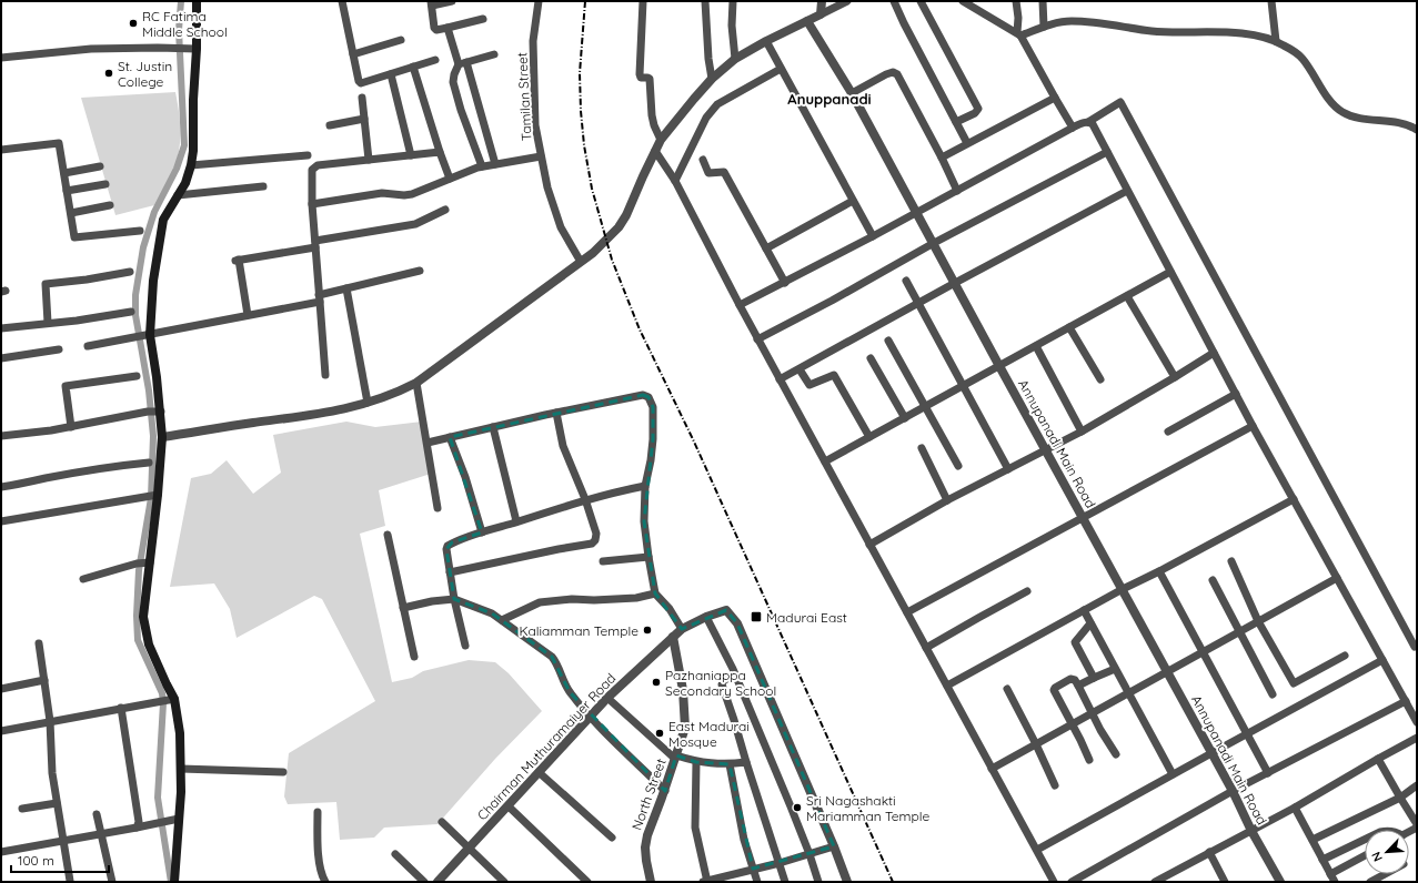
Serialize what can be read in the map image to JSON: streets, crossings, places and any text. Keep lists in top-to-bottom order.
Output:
{
  "streets": {
    "street": [
      "Tamilan Street",
      "Annupanadi Main Road",
      "Chairman Muthuramaiyer Road",
      "North Street"
    ]
  },
  "crossings": [
    ["Chairman Muthuramaiyer Road", "North Street"]
  ],
  "districts": ["Anuppanadi"],
  "places": {
    "other": [
      "RC Fatima Middle School",
      "St. Justin College",
      "Kaliamman Temple",
      "Pazhaniappa Secondary School",
      "East Madurai Mosque",
      "Sri Nagashakti Mariamman Temple"
    ],
    "transit": ["Madurai East"]
  },
  "scale_bar": "100 m",
  "north": "bottom left"
}
